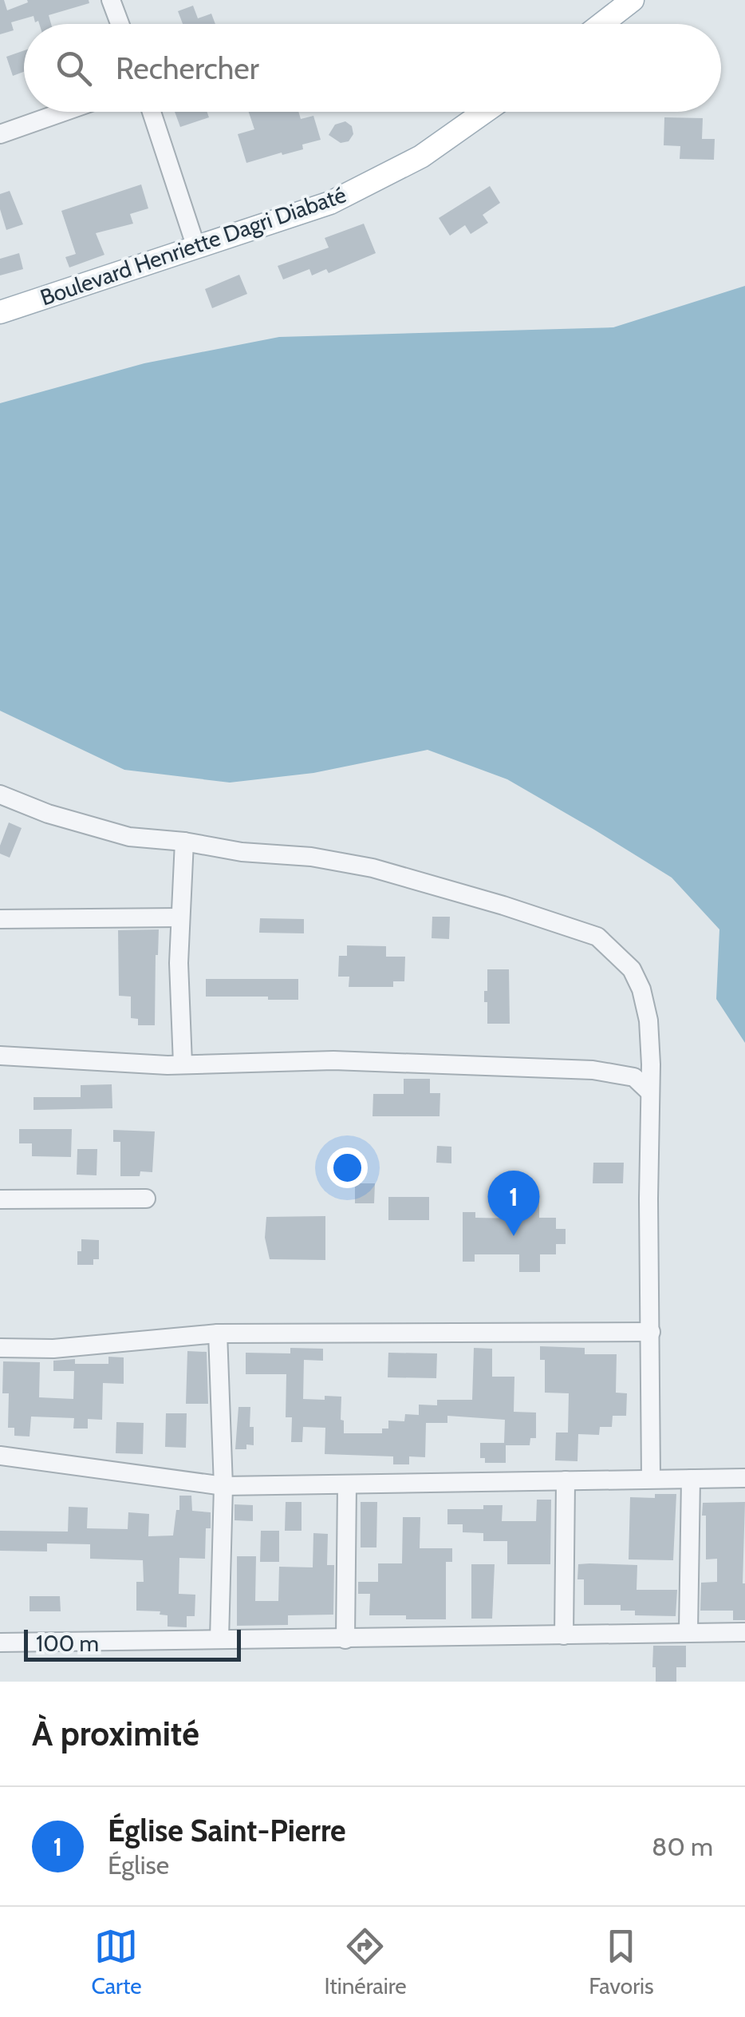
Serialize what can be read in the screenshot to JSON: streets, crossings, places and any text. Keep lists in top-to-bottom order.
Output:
{
  "streets": {
    "main road": ["Boulevard Henriette Dagri Diabaté"]
  },
  "scale_bar": "100 m",
  "page": {
    "search": "Rechercher",
    "pins": "1",
    "scale": "100 m",
    "heading": "À proximité",
    "list": [
      {
        "mark": "1",
        "name": "Église Saint-Pierre",
        "note": "Église",
        "value": "80 m"
      }
    ],
    "nav": ["Carte", "Itinéraire", "Favoris"]
  }
}
